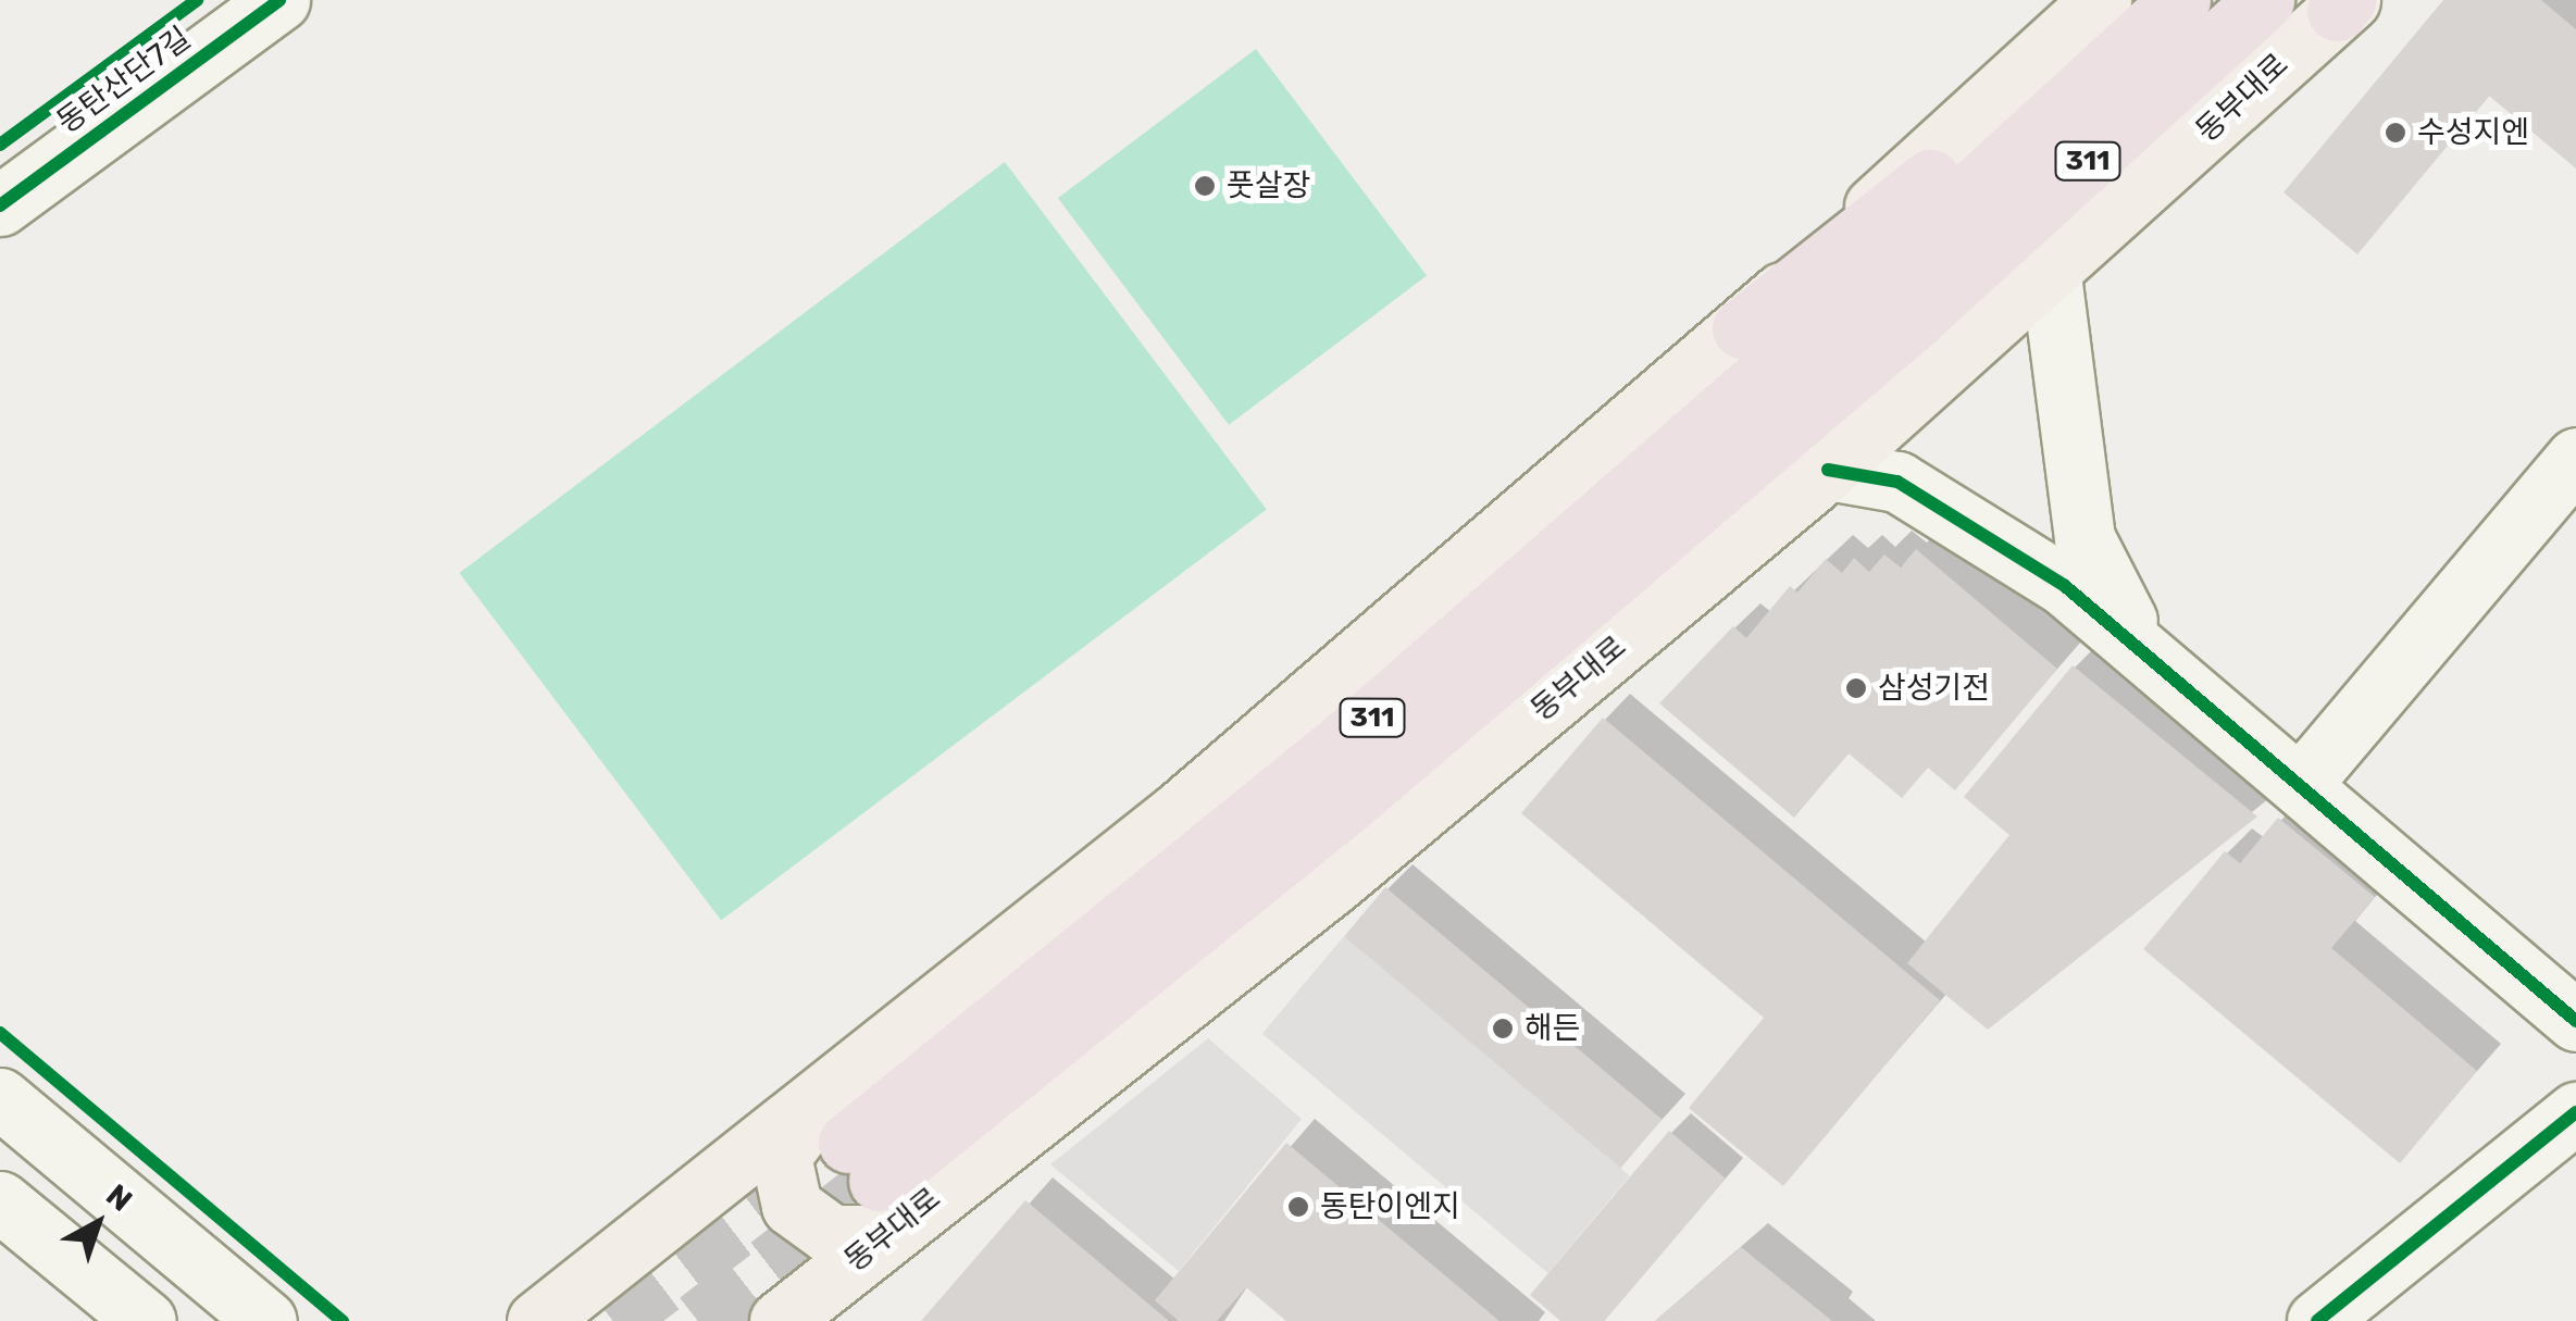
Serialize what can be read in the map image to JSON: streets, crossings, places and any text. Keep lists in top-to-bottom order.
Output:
{
  "streets": {
    "highway": ["동부대로", "311"],
    "street": ["동탄산단7길"]
  },
  "places": [
    "수성지엔",
    "풋살장",
    "삼성기전",
    "해든",
    "동탄이엔지"
  ],
  "north": "top right"
}
